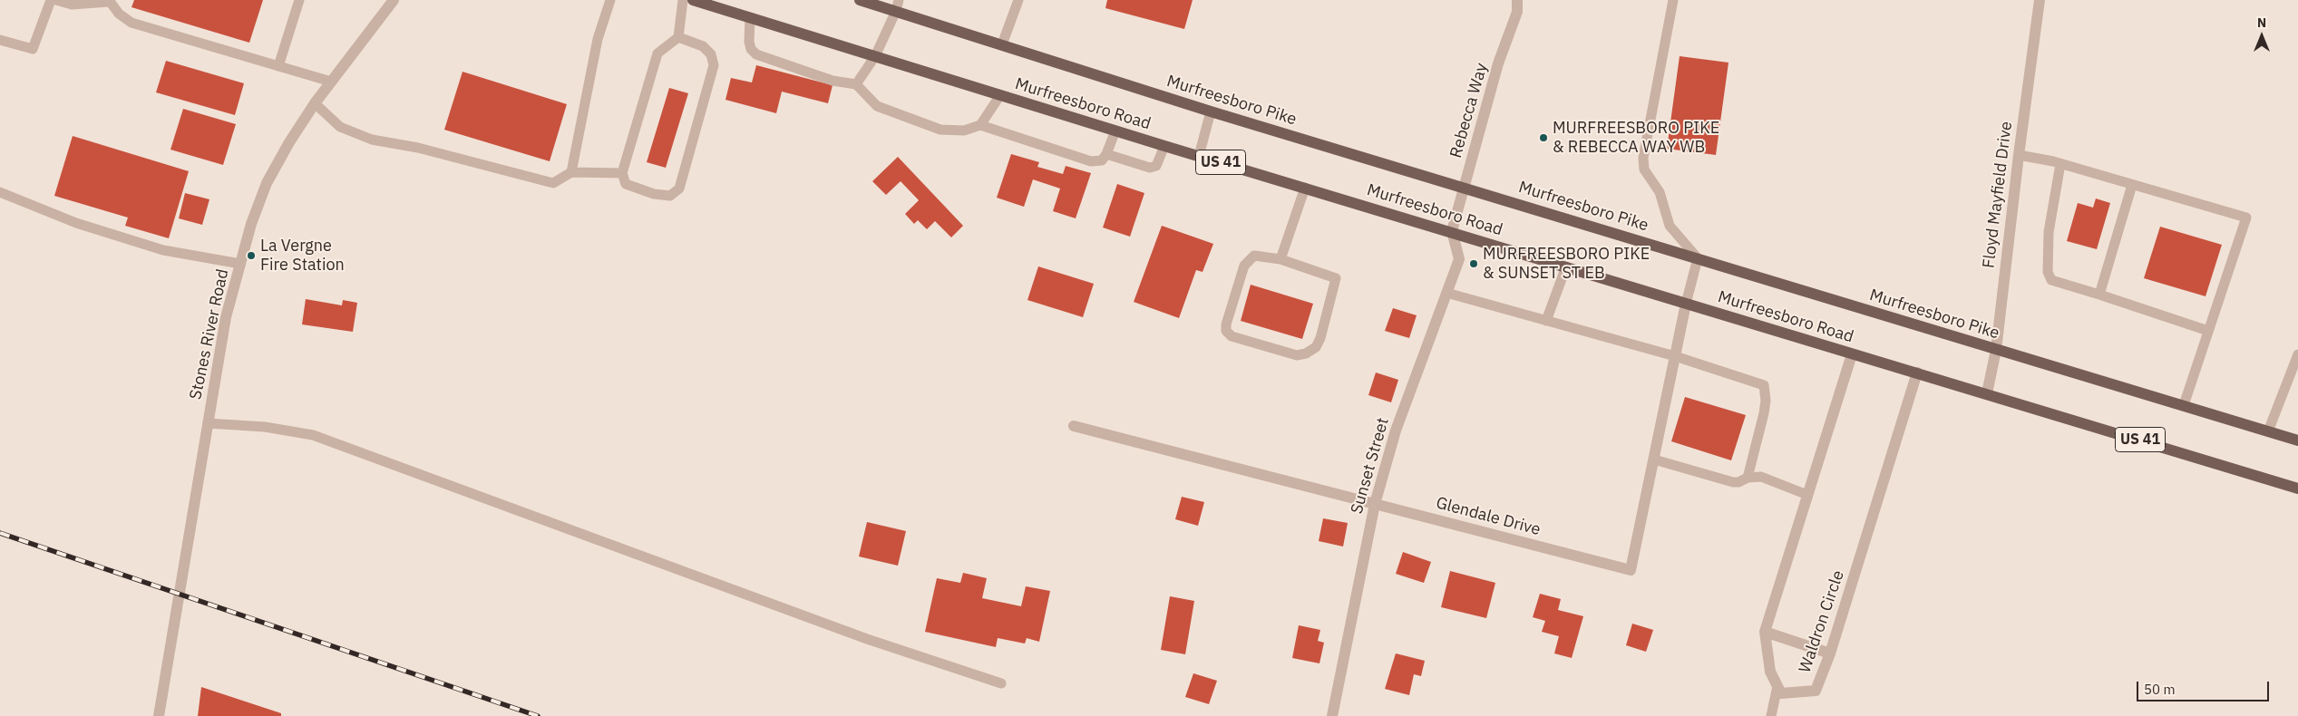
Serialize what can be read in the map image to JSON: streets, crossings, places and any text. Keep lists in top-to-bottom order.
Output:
{
  "streets": {
    "main road": ["Murfreesboro Pike", "Murfreesboro Road", "US 41"],
    "street": [
      "Rebecca Way",
      "Floyd Mayfield Drive",
      "Stones River Road",
      "Sunset Street",
      "Glendale Drive",
      "Waldron Circle"
    ]
  },
  "crossings": [
    ["Murfreesboro Pike", "Rebecca Way"],
    ["Murfreesboro Pike", "Floyd Mayfield Drive"],
    ["Murfreesboro Road", "Rebecca Way"],
    ["Murfreesboro Road", "Floyd Mayfield Drive"],
    ["Murfreesboro Road", "Sunset Street"],
    ["Murfreesboro Road", "Glendale Drive"],
    ["Murfreesboro Road", "Waldron Circle"],
    ["Rebecca Way", "Sunset Street"],
    ["Sunset Street", "Glendale Drive"]
  ],
  "places": ["MURFREESBORO PIKE & REBECCA WAY WB", "La Vergne Fire Station", "MURFREESBORO PIKE & SUNSET ST EB"],
  "scale_bar": "50 m",
  "north": "top"
}
